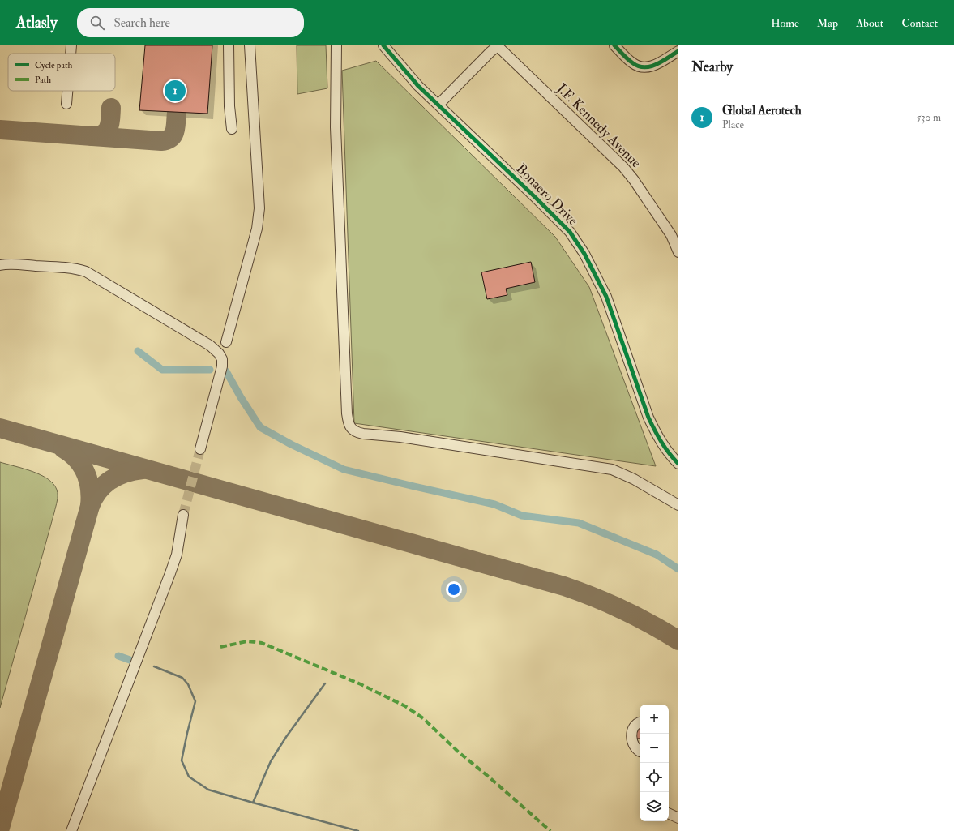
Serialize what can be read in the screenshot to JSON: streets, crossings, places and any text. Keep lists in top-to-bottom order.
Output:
{
  "streets": {
    "street": ["J.F. Kennedy Avenue", "Bonaero Drive"]
  },
  "legend": ["Cycle path", "Path"],
  "page": {
    "header": "Atlasly",
    "search": "Search here",
    "nav": [
      "Home",
      "Map",
      "About",
      "Contact"
    ],
    "heading": "Nearby",
    "pins": "1",
    "list": [
      {
        "mark": "1",
        "name": "Global Aerotech",
        "note": "Place",
        "value": "530 m"
      }
    ],
    "map_buttons": ["+", "−"]
  }
}
